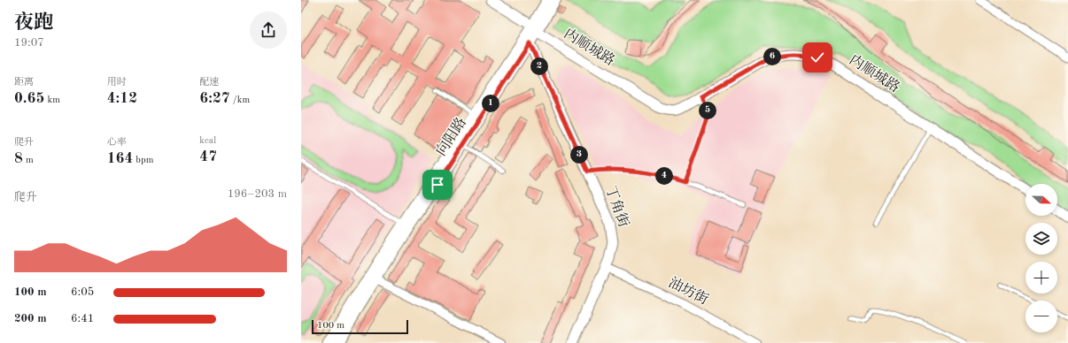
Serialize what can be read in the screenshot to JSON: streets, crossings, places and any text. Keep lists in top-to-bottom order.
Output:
{
  "streets": {
    "street": [
      "内顺城路",
      "向阳路",
      "丁角街",
      "油坊街"
    ]
  },
  "crossings": [
    ["内顺城路", "向阳路"],
    ["向阳路", "丁角街"],
    ["丁角街", "油坊街"]
  ],
  "scale_bar": "100 m",
  "north": "right",
  "page": {
    "heading": ["夜跑", "19:07"],
    "pins": [
      "6",
      "2",
      "1",
      "5",
      "3",
      "4"
    ],
    "stats": [
      ["距离", "0.65 km"],
      ["用时", "4:12"],
      ["配速", "6:27 /km"],
      ["爬升", "8 m"],
      ["心率", "164 bpm"],
      ["kcal", "47"]
    ],
    "chart": ["爬升", "196–203 m"],
    "map_buttons": ["+", "−"],
    "list": [
      {
        "name": "100 m",
        "note": "6:05"
      },
      {
        "name": "200 m",
        "note": "6:41"
      }
    ],
    "scale": "100 m"
  }
}
